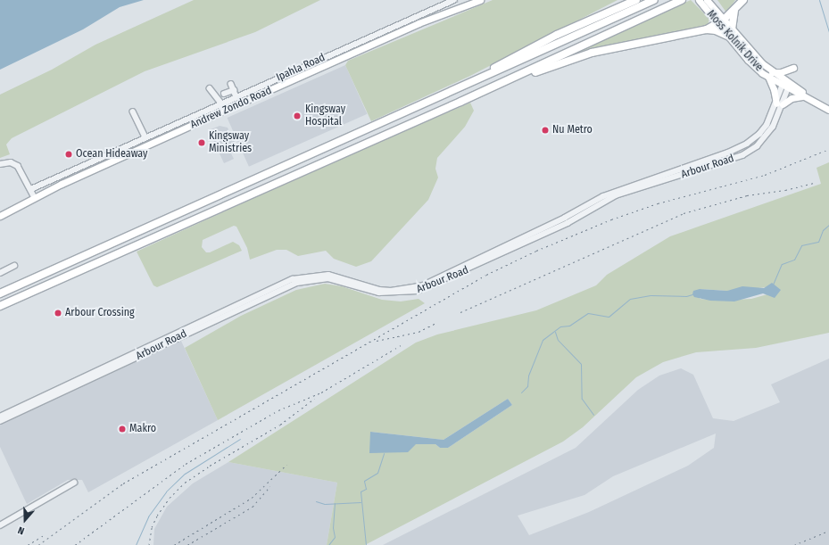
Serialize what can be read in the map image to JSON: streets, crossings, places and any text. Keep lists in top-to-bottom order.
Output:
{
  "streets": {
    "main road": ["Moss Kolnik Drive", "Andrew Zondo Road"],
    "street": ["Ipahla Road", "Arbour Road"]
  },
  "crossings": [
    ["Moss Kolnik Drive", "Arbour Road"]
  ],
  "places": [
    "Kingsway Hospital",
    "Nu Metro",
    "Kingsway Ministries",
    "Ocean Hideaway",
    "Arbour Crossing",
    "Makro"
  ],
  "north": "bottom"
}
